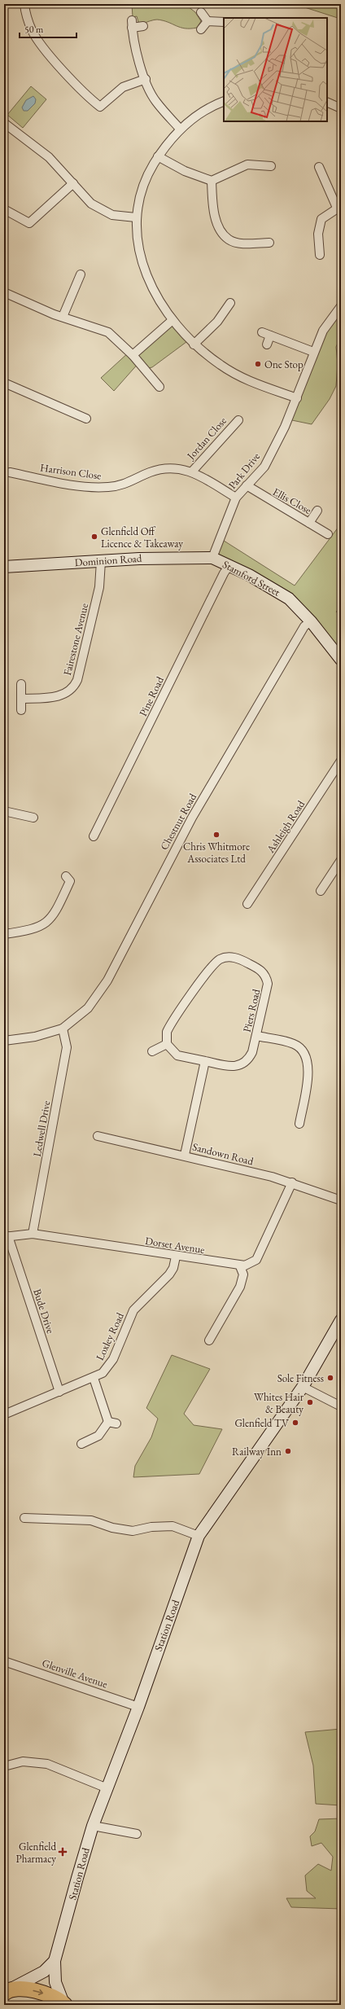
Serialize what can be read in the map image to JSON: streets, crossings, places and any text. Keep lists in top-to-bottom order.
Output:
{
  "streets": {
    "street": [
      "Jordan Close",
      "Park Drive",
      "Harrison Close",
      "Ellis Close",
      "Dominion Road",
      "Stamford Street",
      "Fairestone Avenue",
      "Pine Road",
      "Chestnut Road",
      "Ashleigh Road",
      "Piers Road",
      "Ledwell Drive",
      "Sandown Road",
      "Dorset Avenue",
      "Bude Drive",
      "Loxley Road",
      "Station Road",
      "Glenville Avenue"
    ]
  },
  "crossings": [
    ["Jordan Close", "Harrison Close"],
    ["Park Drive", "Harrison Close"],
    ["Park Drive", "Ellis Close"],
    ["Park Drive", "Dominion Road"],
    ["Park Drive", "Stamford Street"],
    ["Dominion Road", "Stamford Street"],
    ["Dominion Road", "Fairestone Avenue"],
    ["Stamford Street", "Pine Road"],
    ["Stamford Street", "Chestnut Road"],
    ["Chestnut Road", "Ledwell Drive"],
    ["Ledwell Drive", "Dorset Avenue"],
    ["Sandown Road", "Dorset Avenue"],
    ["Dorset Avenue", "Bude Drive"],
    ["Dorset Avenue", "Loxley Road"],
    ["Bude Drive", "Loxley Road"],
    ["Station Road", "Glenville Avenue"]
  ],
  "places": {
    "other": [
      "One Stop",
      "Glenfield Off Licence & Takeaway",
      "Chris Whitmore Associates Ltd",
      "Sole Fitness",
      "Whites Hair & Beauty",
      "Glenfield TV",
      "Railway Inn"
    ],
    "health": ["Glenfield Pharmacy"]
  },
  "scale_bar": "50 m"
}
